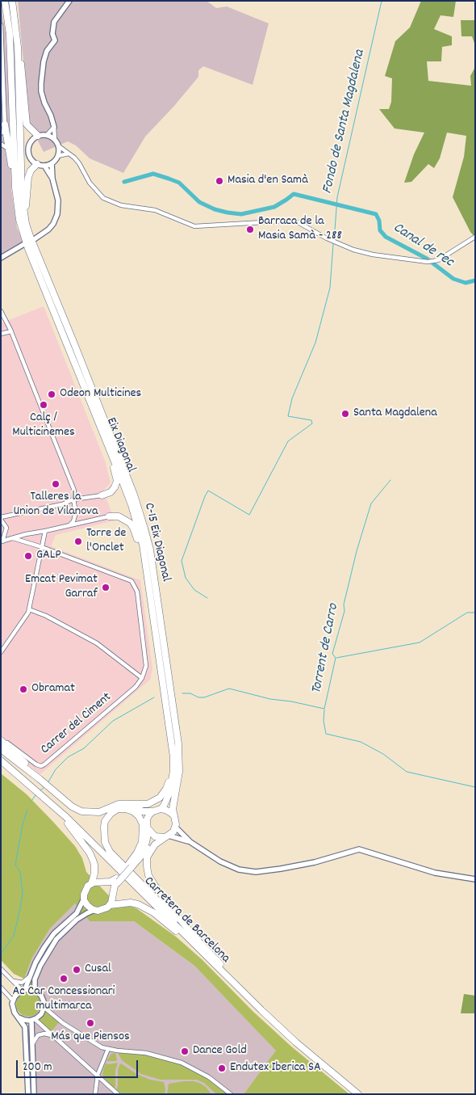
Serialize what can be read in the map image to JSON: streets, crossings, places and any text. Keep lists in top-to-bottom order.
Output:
{
  "streets": {
    "highway": ["Eix Diagonal", "C-15 Eix Diagonal", "Carretera de Barcelona"],
    "street": ["Carrer del Ciment"]
  },
  "crossings": [
    ["Eix Diagonal", "C-15 Eix Diagonal"]
  ],
  "water": ["Fondo de Santa Magdalena", "Canal de rec", "Torrent de Carro"],
  "places": [
    "Masia d'en Samà",
    "Barraca de la Masia Samà - 288",
    "Odeon Multicines",
    "Calç / Multicinemes",
    "Santa Magdalena",
    "Talleres la Union de Vilanova",
    "Torre de l'Onclet",
    "GALP",
    "Emcat Pevimat Garraf",
    "Obramat",
    "Cusal",
    "Ac Car Concessionari multimarca",
    "Más que Piensos",
    "Dance Gold",
    "Endutex Iberica SA"
  ],
  "scale_bar": "200 m"
}
